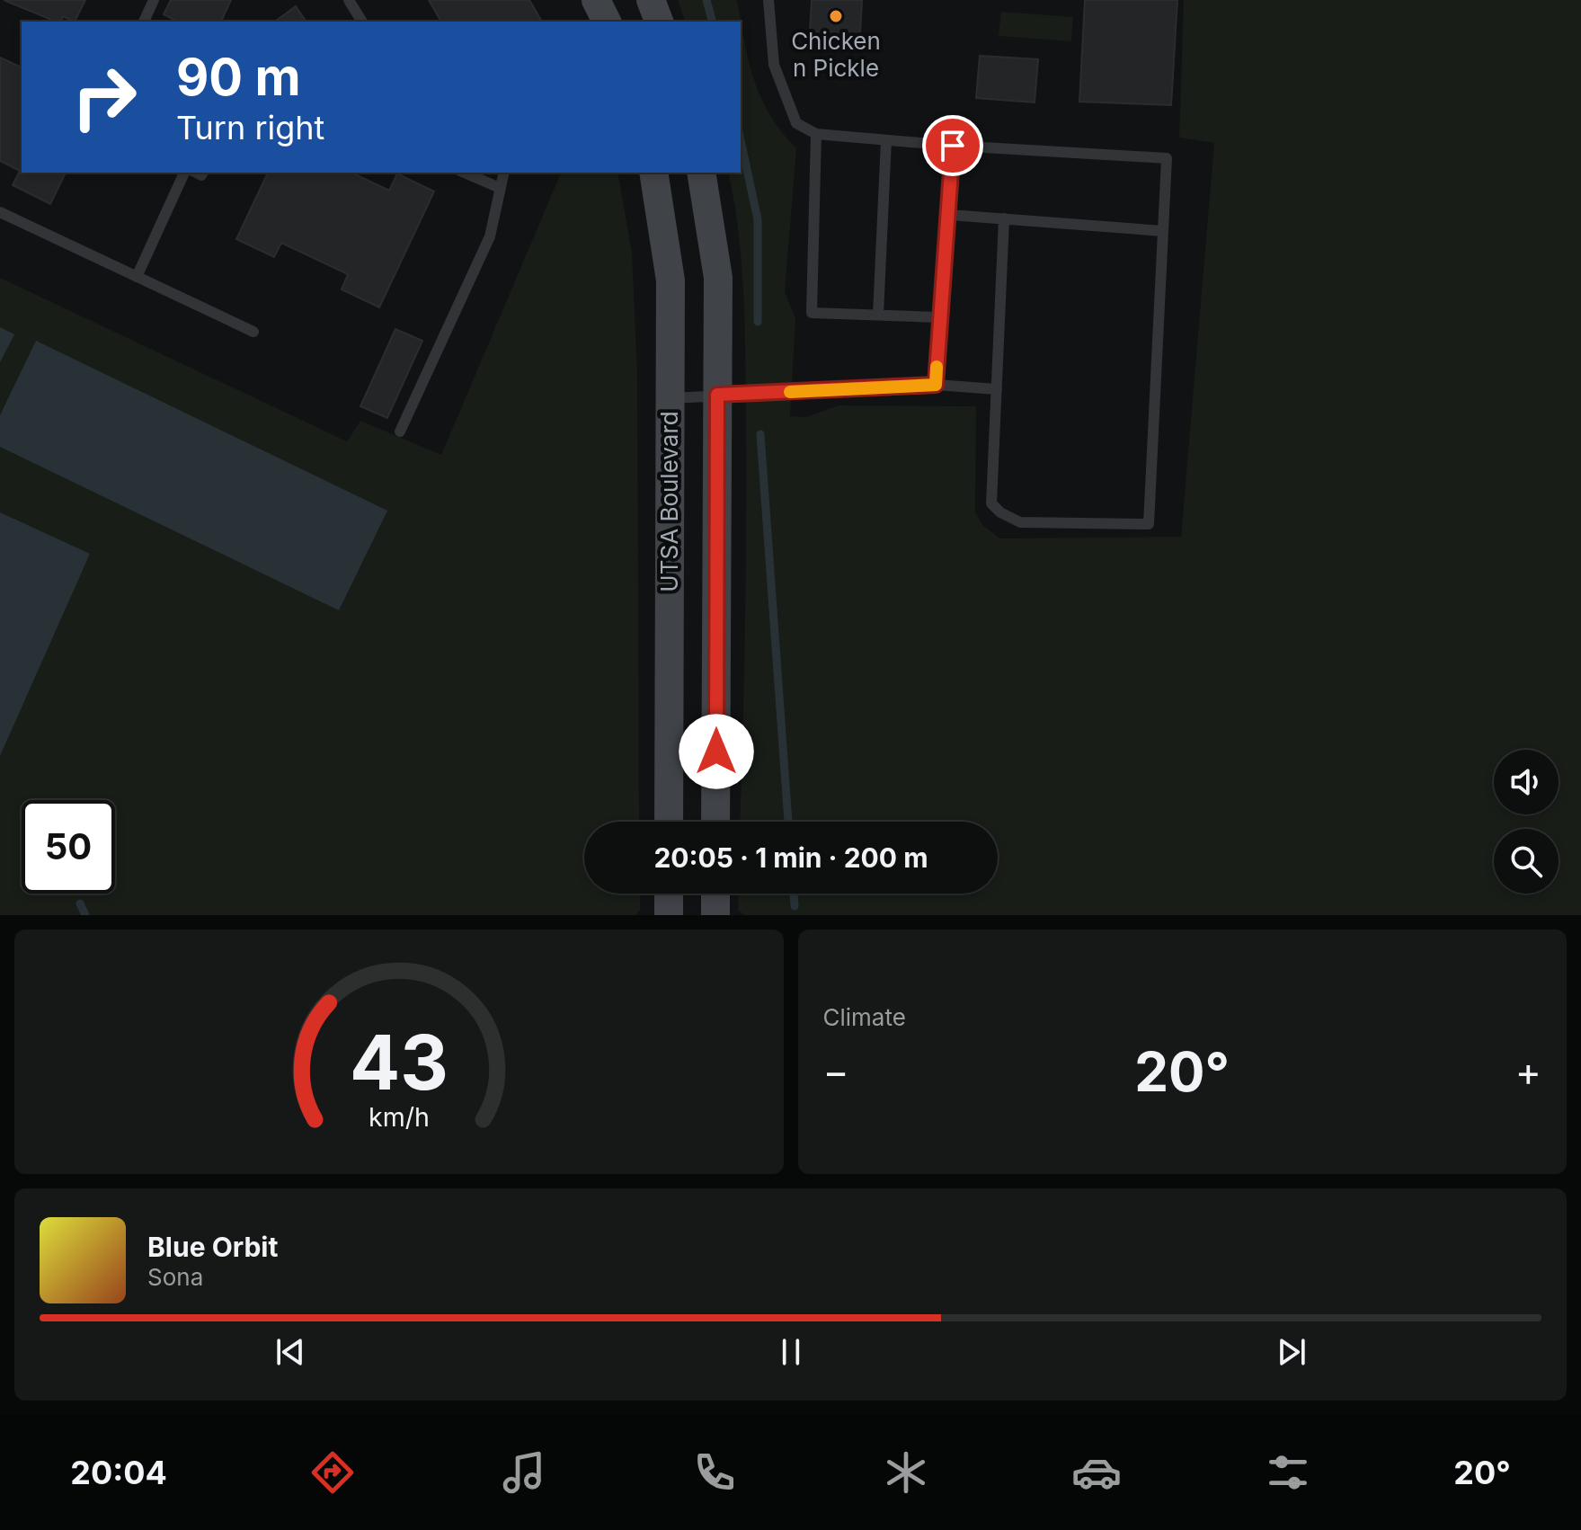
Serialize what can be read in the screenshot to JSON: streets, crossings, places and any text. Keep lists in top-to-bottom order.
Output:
{
  "streets": {
    "main road": ["UTSA Boulevard"]
  },
  "places": ["Chicken n Pickle"],
  "page": {
    "turn": ["90 m", "Turn right"],
    "limit": "50",
    "trip": "20:05 · 1 min · 200 m",
    "tile": "Climate",
    "heat": ["−", "20°", "+"],
    "song": ["Blue Orbit", "Sona"],
    "tabs": ["20:04", "20°"],
    "gauge": ["43", "km/h"]
  }
}
